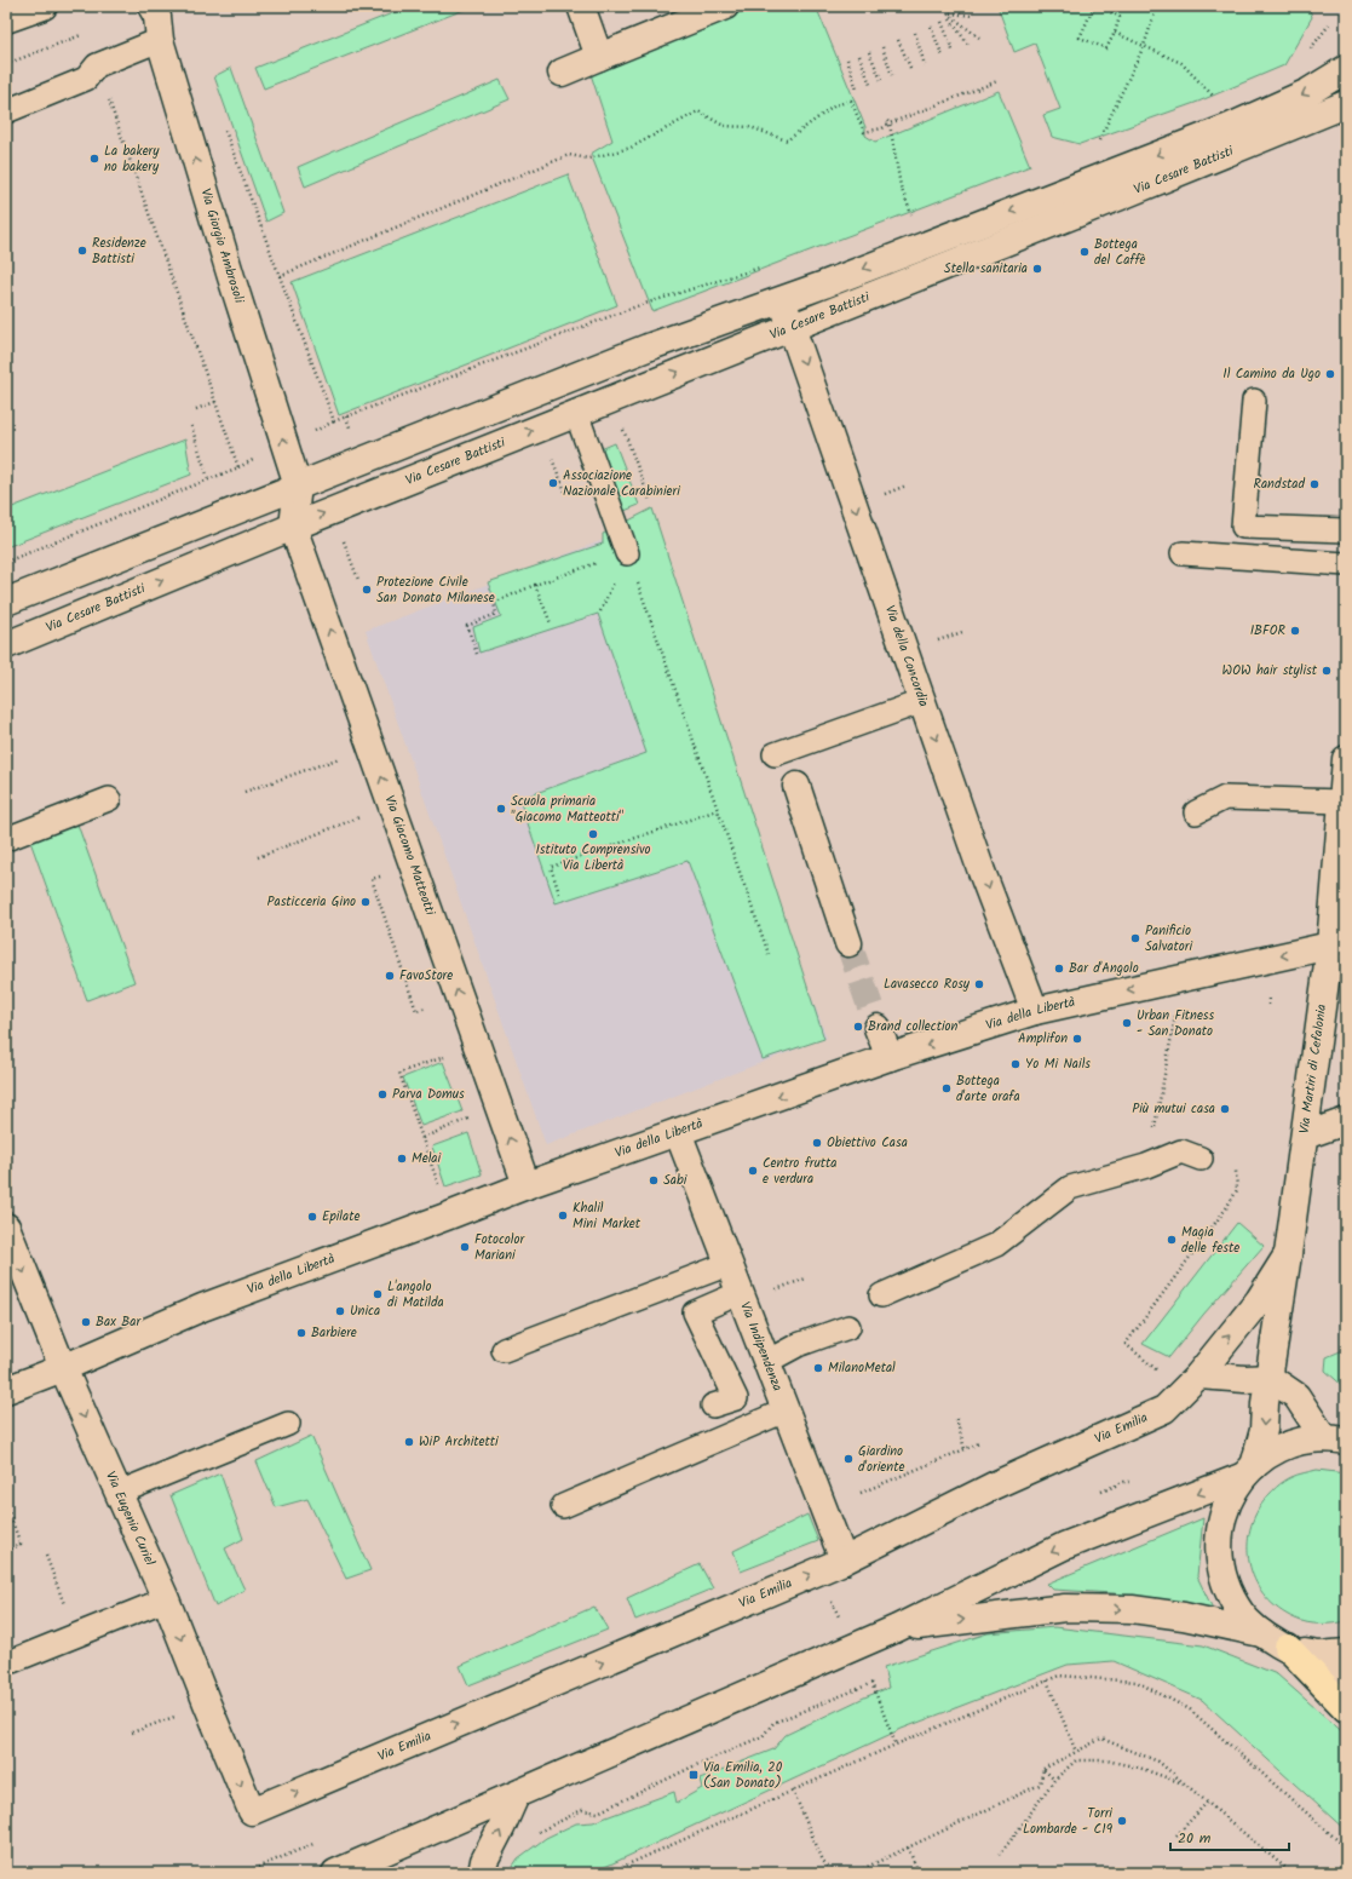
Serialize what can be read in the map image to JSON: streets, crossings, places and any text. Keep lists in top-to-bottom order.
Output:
{
  "streets": {
    "street": [
      "Via Cesare Battisti",
      "Via Giorgio Ambrosoli",
      "Via della Concordia",
      "Via Giacomo Matteotti",
      "Via della Libertà",
      "Via Martiri di Cefalonia",
      "Via Indipendenza",
      "Via Emilia",
      "Via Eugenio Curiel"
    ]
  },
  "crossings": [
    ["Via Cesare Battisti", "Via Giorgio Ambrosoli"],
    ["Via Cesare Battisti", "Via della Concordia"],
    ["Via Cesare Battisti", "Via Giacomo Matteotti"],
    ["Via della Concordia", "Via della Libertà"],
    ["Via Giacomo Matteotti", "Via della Libertà"],
    ["Via della Libertà", "Via Martiri di Cefalonia"],
    ["Via della Libertà", "Via Indipendenza"],
    ["Via della Libertà", "Via Eugenio Curiel"],
    ["Via Martiri di Cefalonia", "Via Emilia"],
    ["Via Indipendenza", "Via Emilia"],
    ["Via Emilia", "Via Eugenio Curiel"]
  ],
  "one_way": [
    "Via Giorgio Ambrosoli",
    "Via della Concordia",
    "Via Giacomo Matteotti",
    "Via della Libertà",
    "Via Eugenio Curiel"
  ],
  "places": {
    "other": [
      "La bakery no bakery",
      "Residenze Battisti",
      "Bottega del Caffè",
      "Stella sanitaria",
      "Il Camino da Ugo",
      "Associazione Nazionale Carabinieri",
      "Randstad",
      "Protezione Civile San Donato Milanese",
      "IBFOR",
      "WOW hair stylist",
      "Scuola primaria \"Giacomo Matteotti\"",
      "Istituto Comprensivo Via Libertà",
      "Pasticceria Gino",
      "Panificio Salvatori",
      "Bar d'Angolo",
      "FavoStore",
      "Lavasecco Rosy",
      "Urban Fitness - San Donato",
      "Brand collection",
      "Amplifon",
      "Yo Mi Nails",
      "Bottega d'arte orafa",
      "Parva Domus",
      "Più mutui casa",
      "Obiettivo Casa",
      "Melai",
      "Centro frutta e verdura",
      "Sabi",
      "Khalil Mini Market",
      "Epilate",
      "Magia delle feste",
      "Fotocolor Mariani",
      "L'angolo di Matilda",
      "Unica",
      "Bax Bar",
      "Barbiere",
      "MilanoMetal",
      "WiP Architetti",
      "Giardino d'oriente",
      "Torri Lombarde - C19"
    ],
    "transit": ["Via Emilia, 20 (San Donato)"]
  },
  "scale_bar": "20 m"
}
